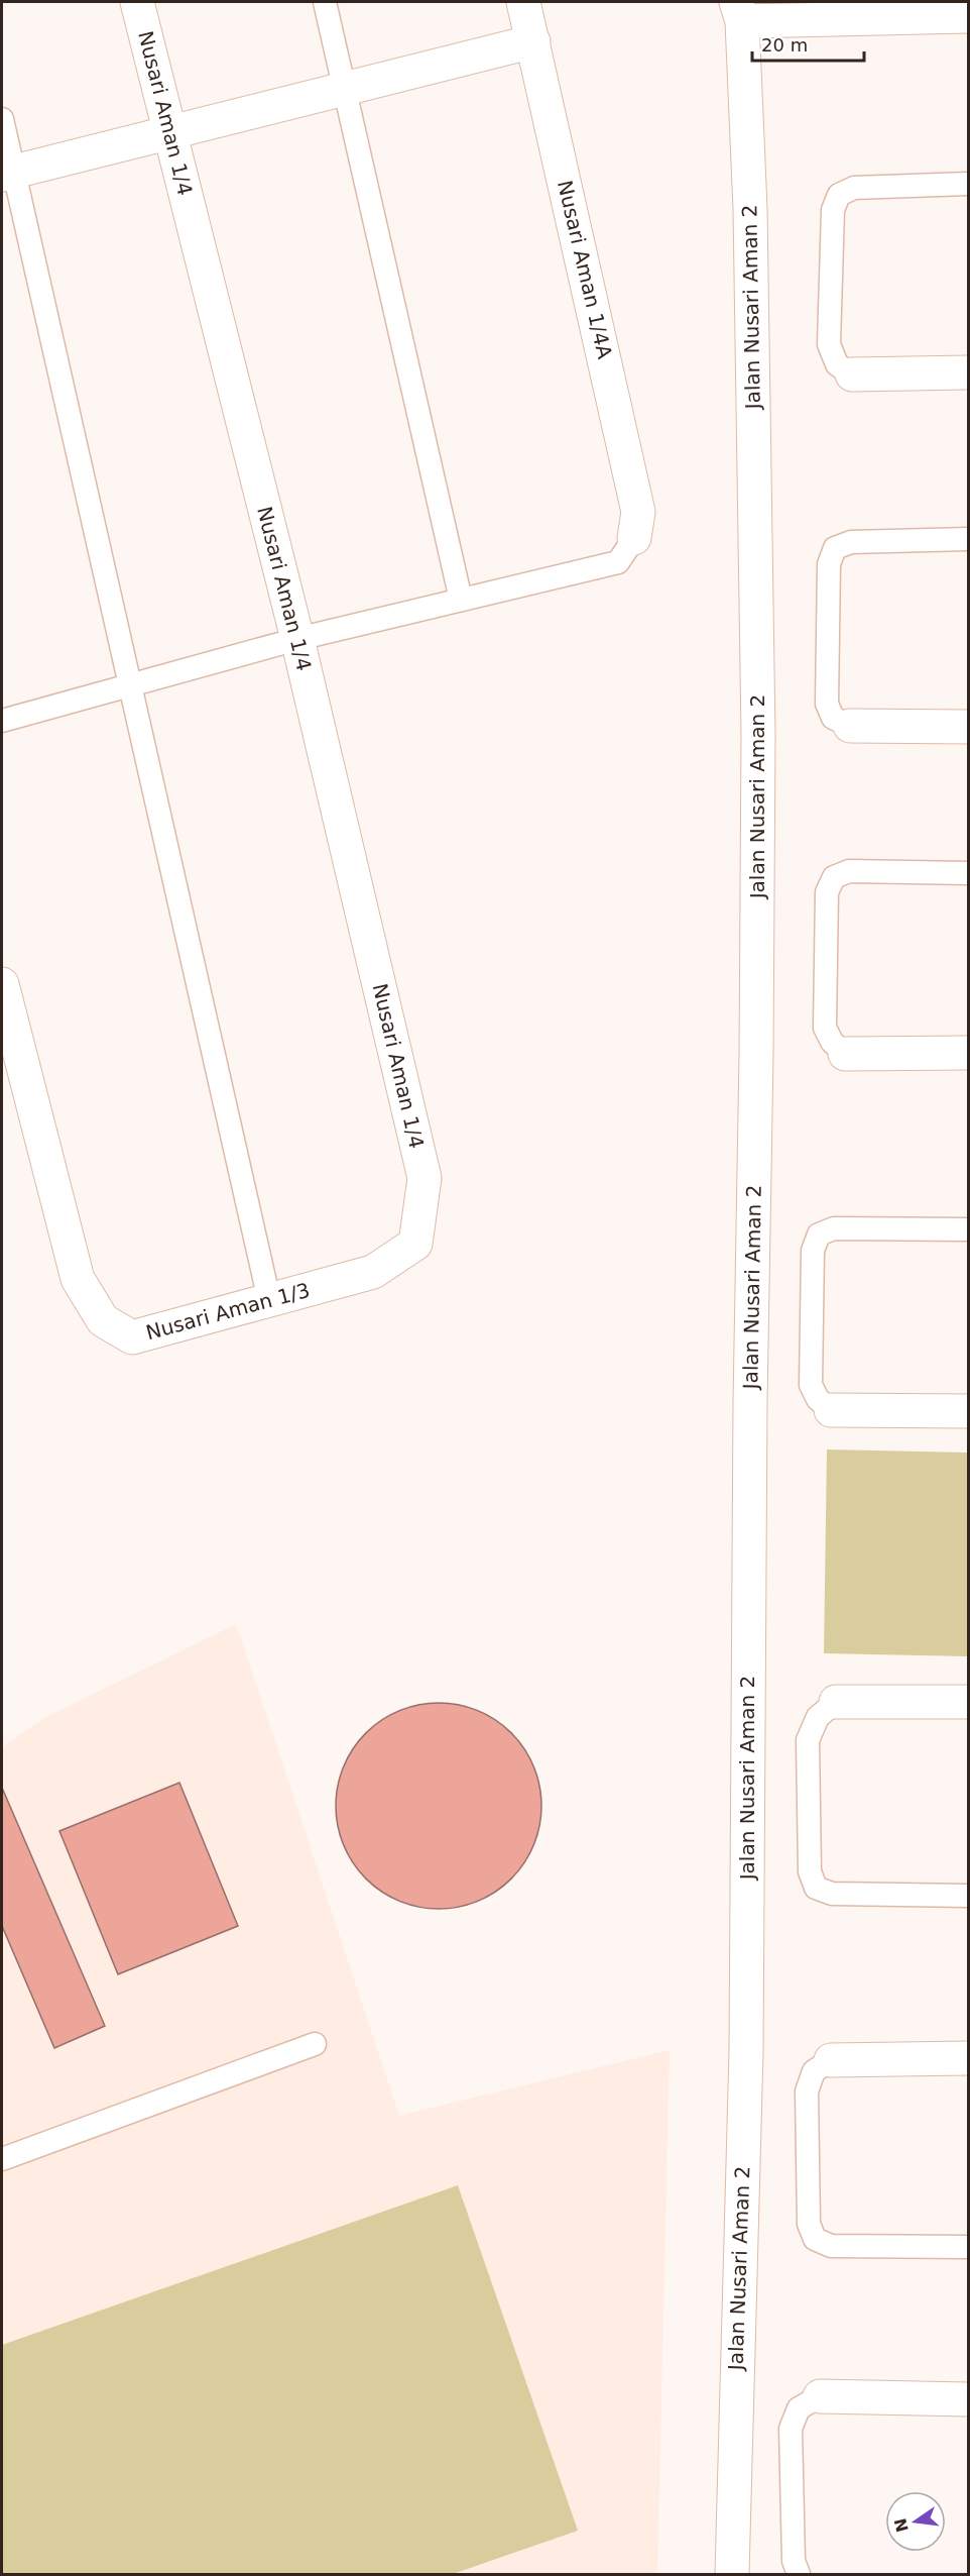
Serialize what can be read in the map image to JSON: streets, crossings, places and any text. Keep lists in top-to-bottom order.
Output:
{
  "streets": {
    "street": [
      "Nusari Aman 1/4",
      "Nusari Aman 1/4A",
      "Jalan Nusari Aman 2",
      "Nusari Aman 1/3"
    ]
  },
  "crossings": [
    ["Nusari Aman 1/4", "Nusari Aman 1/3"]
  ],
  "scale_bar": "20 m",
  "north": "left"
}
